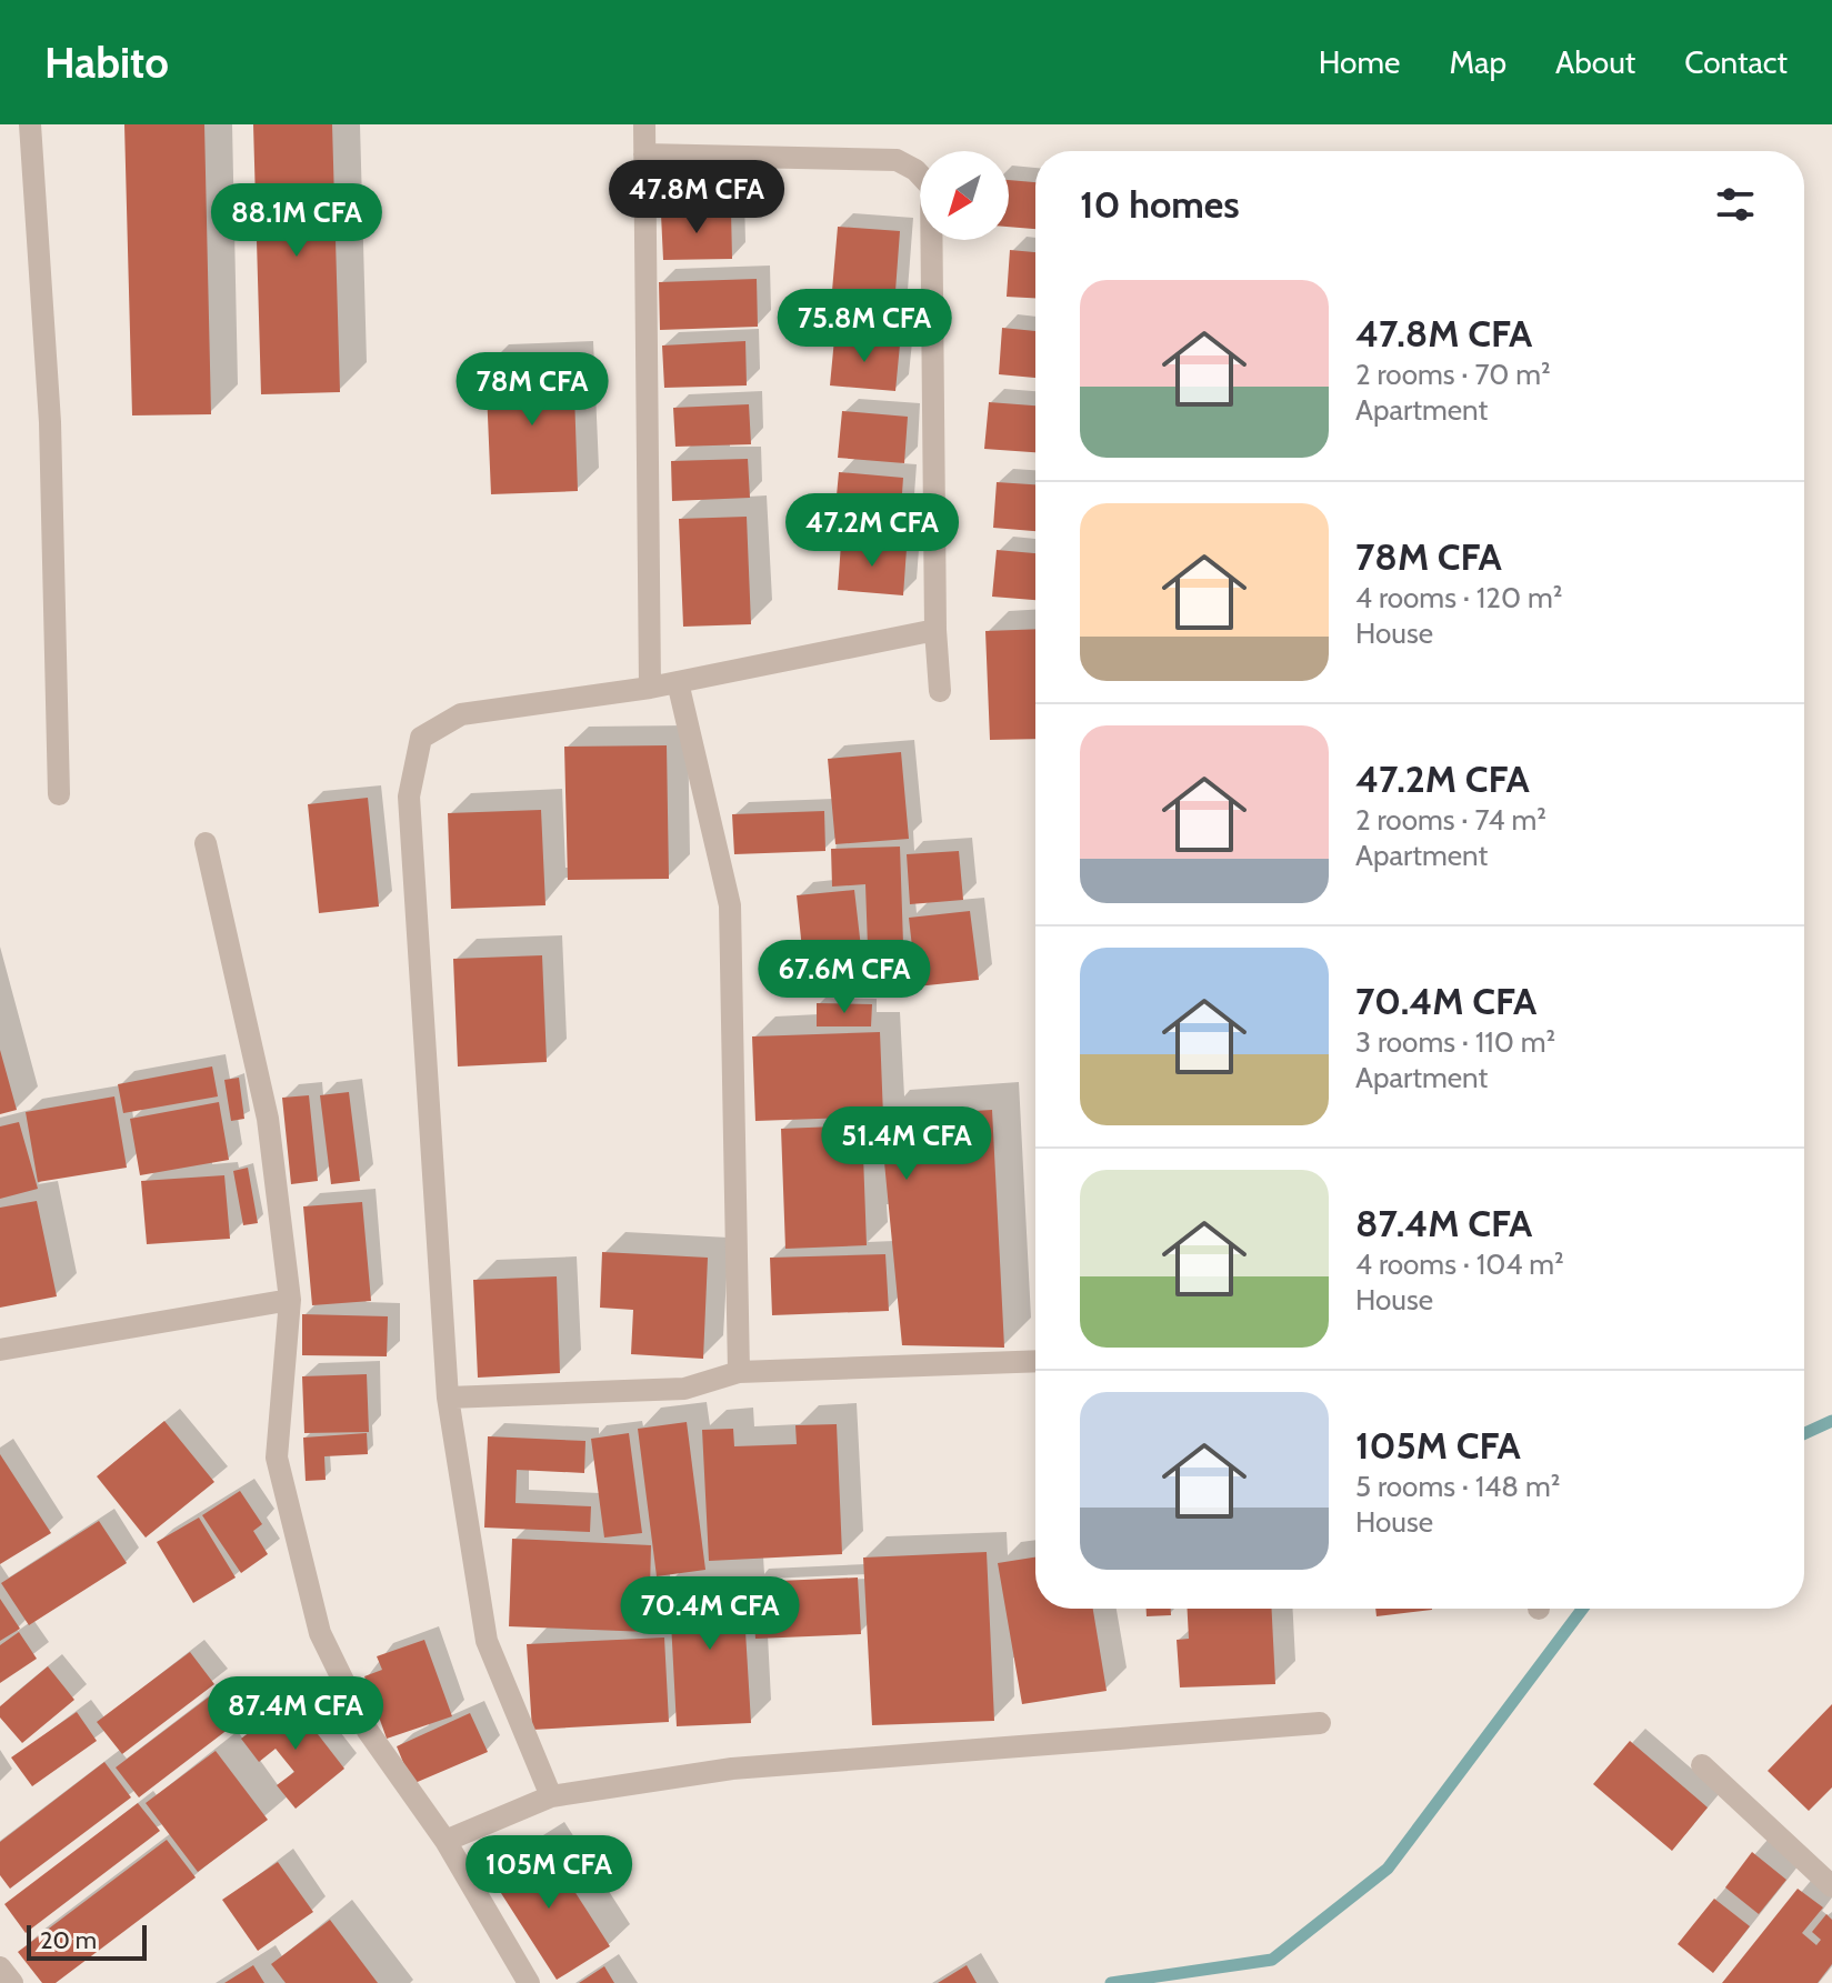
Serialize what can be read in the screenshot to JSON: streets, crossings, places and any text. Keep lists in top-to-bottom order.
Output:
{
  "scale_bar": "20 m",
  "north": "bottom left",
  "page": {
    "header": "Habito",
    "nav": [
      "Home",
      "Map",
      "About",
      "Contact"
    ],
    "heading": "10 homes",
    "price": [
      "47.8M CFA",
      "88.1M CFA",
      "75.8M CFA",
      "78M CFA",
      "47.2M CFA",
      "67.6M CFA",
      "51.4M CFA",
      "70.4M CFA",
      "87.4M CFA",
      "105M CFA"
    ],
    "list": [
      {
        "name": "47.8M CFA",
        "note": "2 rooms · 70 m² · Apartment"
      },
      {
        "name": "78M CFA",
        "note": "4 rooms · 120 m² · House"
      },
      {
        "name": "47.2M CFA",
        "note": "2 rooms · 74 m² · Apartment"
      },
      {
        "name": "70.4M CFA",
        "note": "3 rooms · 110 m² · Apartment"
      },
      {
        "name": "87.4M CFA",
        "note": "4 rooms · 104 m² · House"
      },
      {
        "name": "105M CFA",
        "note": "5 rooms · 148 m² · House"
      }
    ],
    "scale": "20 m"
  }
}
